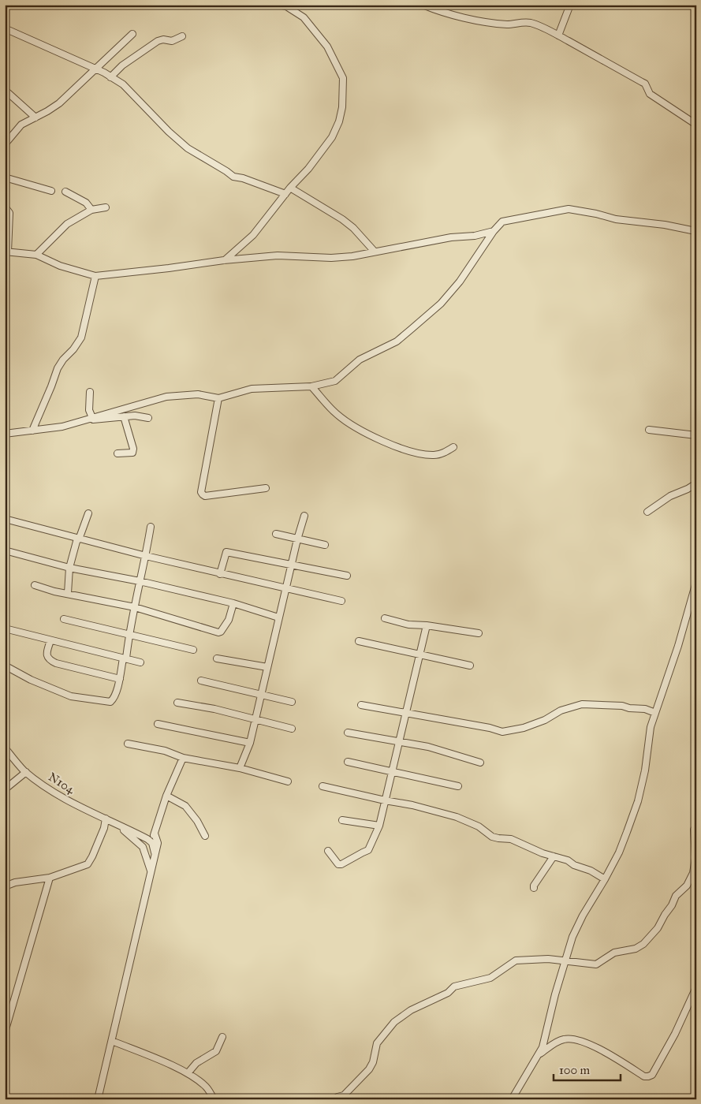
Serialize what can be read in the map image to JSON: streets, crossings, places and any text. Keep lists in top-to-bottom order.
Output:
{
  "streets": {
    "street": ["N104"]
  },
  "scale_bar": "100 m"
}
